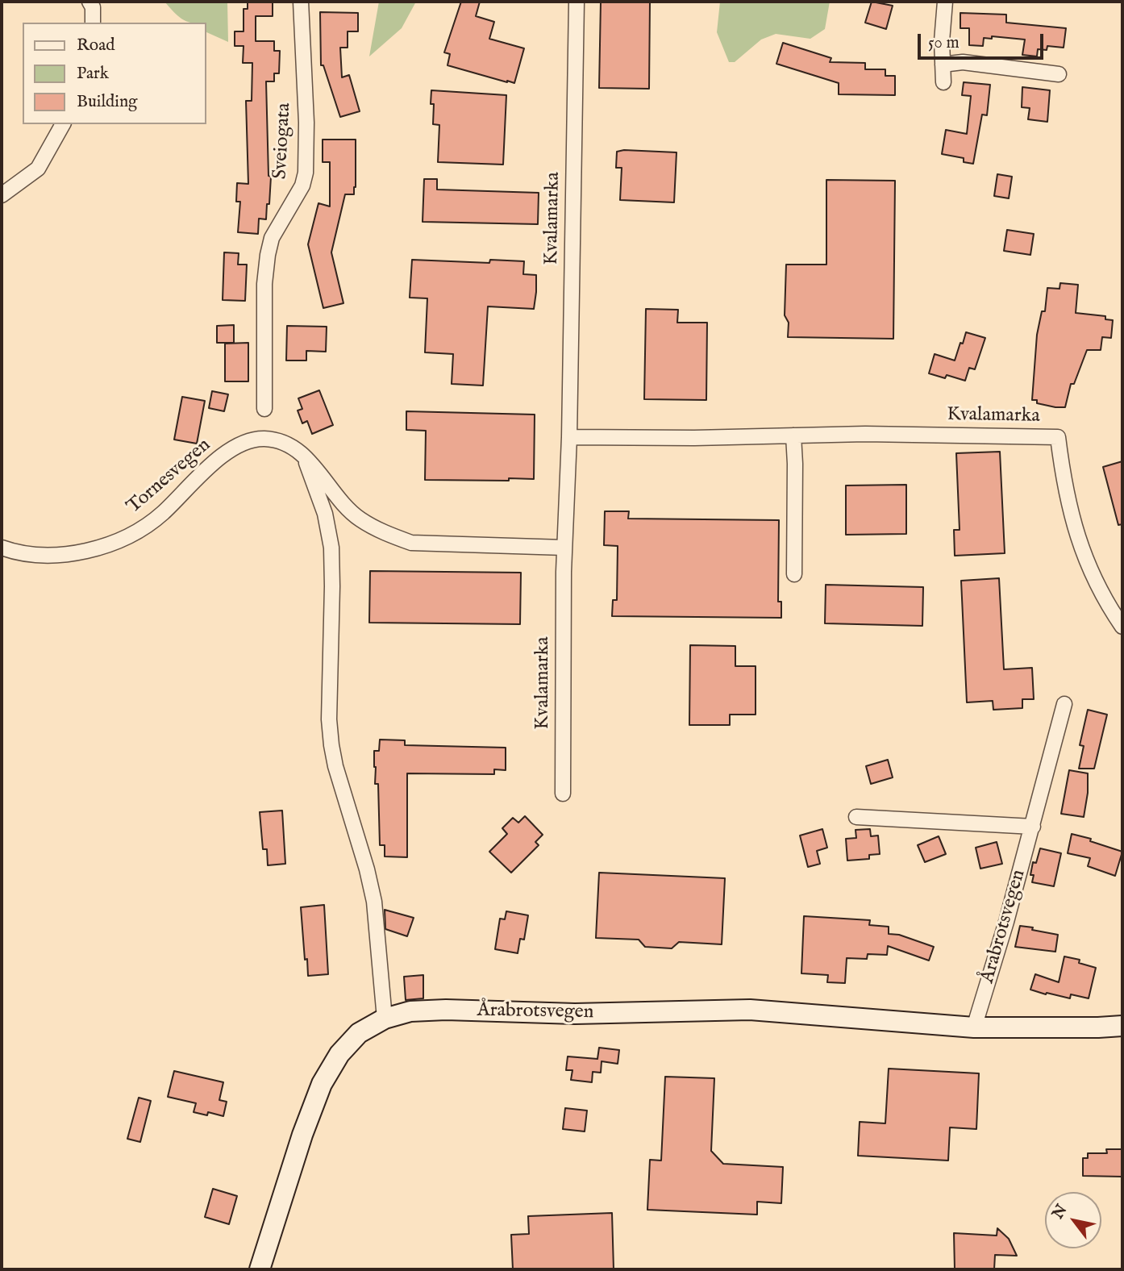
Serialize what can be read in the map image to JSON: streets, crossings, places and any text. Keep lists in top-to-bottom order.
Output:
{
  "streets": {
    "main road": ["Årabrotsvegen"],
    "street": ["Sveiogata", "Kvalamarka", "Tornesvegen"]
  },
  "crossings": [
    ["Kvalamarka", "Tornesvegen"]
  ],
  "legend": ["Road", "Park", "Building"],
  "scale_bar": "50 m",
  "north": "top left"
}
